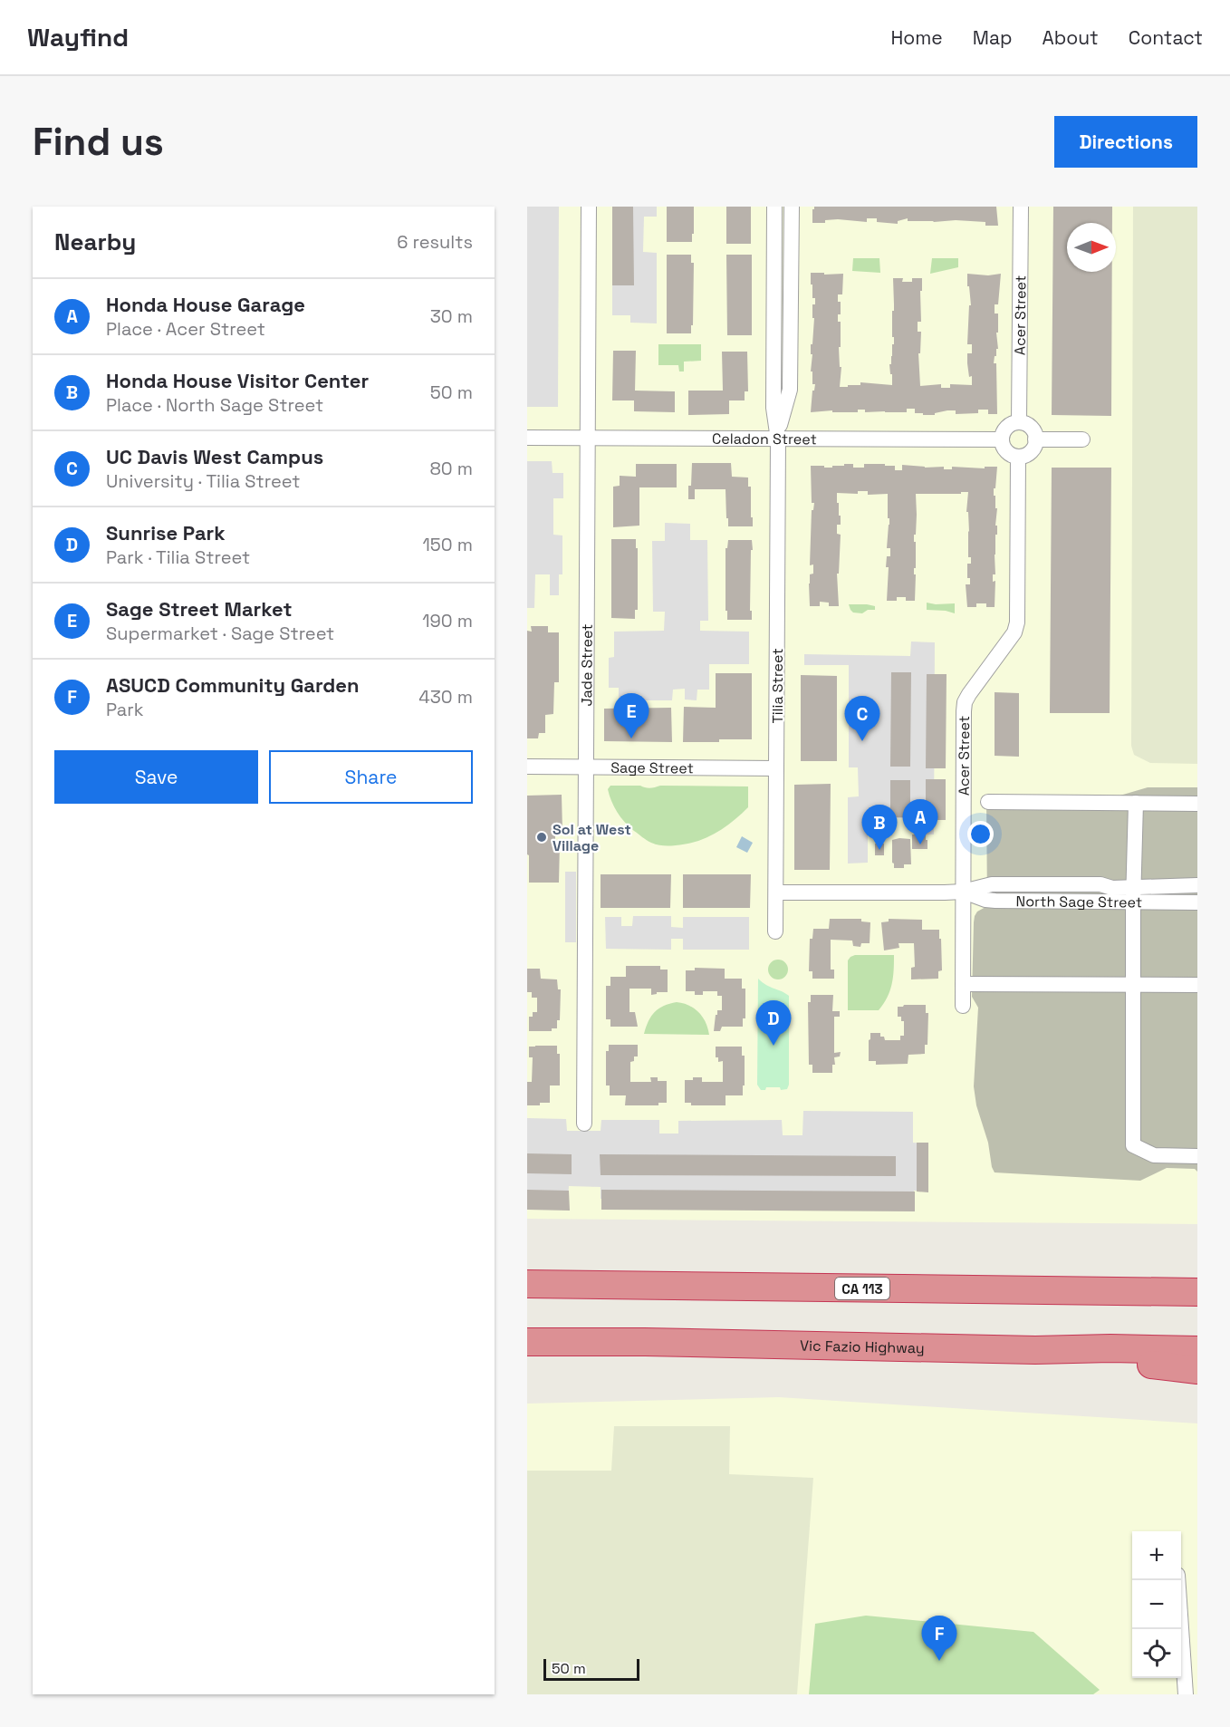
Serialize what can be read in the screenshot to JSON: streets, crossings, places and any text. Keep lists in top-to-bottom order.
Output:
{
  "streets": {
    "highway": ["CA 113", "Vic Fazio Highway"],
    "street": [
      "Acer Street",
      "Celadon Street",
      "Jade Street",
      "Tilia Street",
      "Sage Street",
      "North Sage Street"
    ]
  },
  "crossings": [
    ["Acer Street", "Celadon Street"],
    ["Acer Street", "North Sage Street"],
    ["Celadon Street", "Jade Street"],
    ["Celadon Street", "Tilia Street"],
    ["Jade Street", "Sage Street"],
    ["Tilia Street", "Sage Street"],
    ["Tilia Street", "North Sage Street"]
  ],
  "places": ["Sol at West Village"],
  "scale_bar": "50 m",
  "north": "right",
  "page": {
    "header": "Wayfind",
    "nav": [
      "Home",
      "Map",
      "About",
      "Contact"
    ],
    "buttons": [
      "Directions",
      ["Save", "Share"]
    ],
    "title": "Find us",
    "heading": ["Nearby", "6 results"],
    "list": [
      {
        "mark": "A",
        "name": "Honda House Garage",
        "note": "Place · Acer Street",
        "value": "30 m"
      },
      {
        "mark": "B",
        "name": "Honda House Visitor Center",
        "note": "Place · North Sage Street",
        "value": "50 m"
      },
      {
        "mark": "C",
        "name": "UC Davis West Campus",
        "note": "University · Tilia Street",
        "value": "80 m"
      },
      {
        "mark": "D",
        "name": "Sunrise Park",
        "note": "Park · Tilia Street",
        "value": "150 m"
      },
      {
        "mark": "E",
        "name": "Sage Street Market",
        "note": "Supermarket · Sage Street",
        "value": "190 m"
      },
      {
        "mark": "F",
        "name": "ASUCD Community Garden",
        "note": "Park",
        "value": "430 m"
      }
    ],
    "pins": [
      "E",
      "C",
      "A",
      "B",
      "D",
      "F"
    ],
    "map_buttons": ["+", "−"],
    "scale": "50 m"
  }
}
